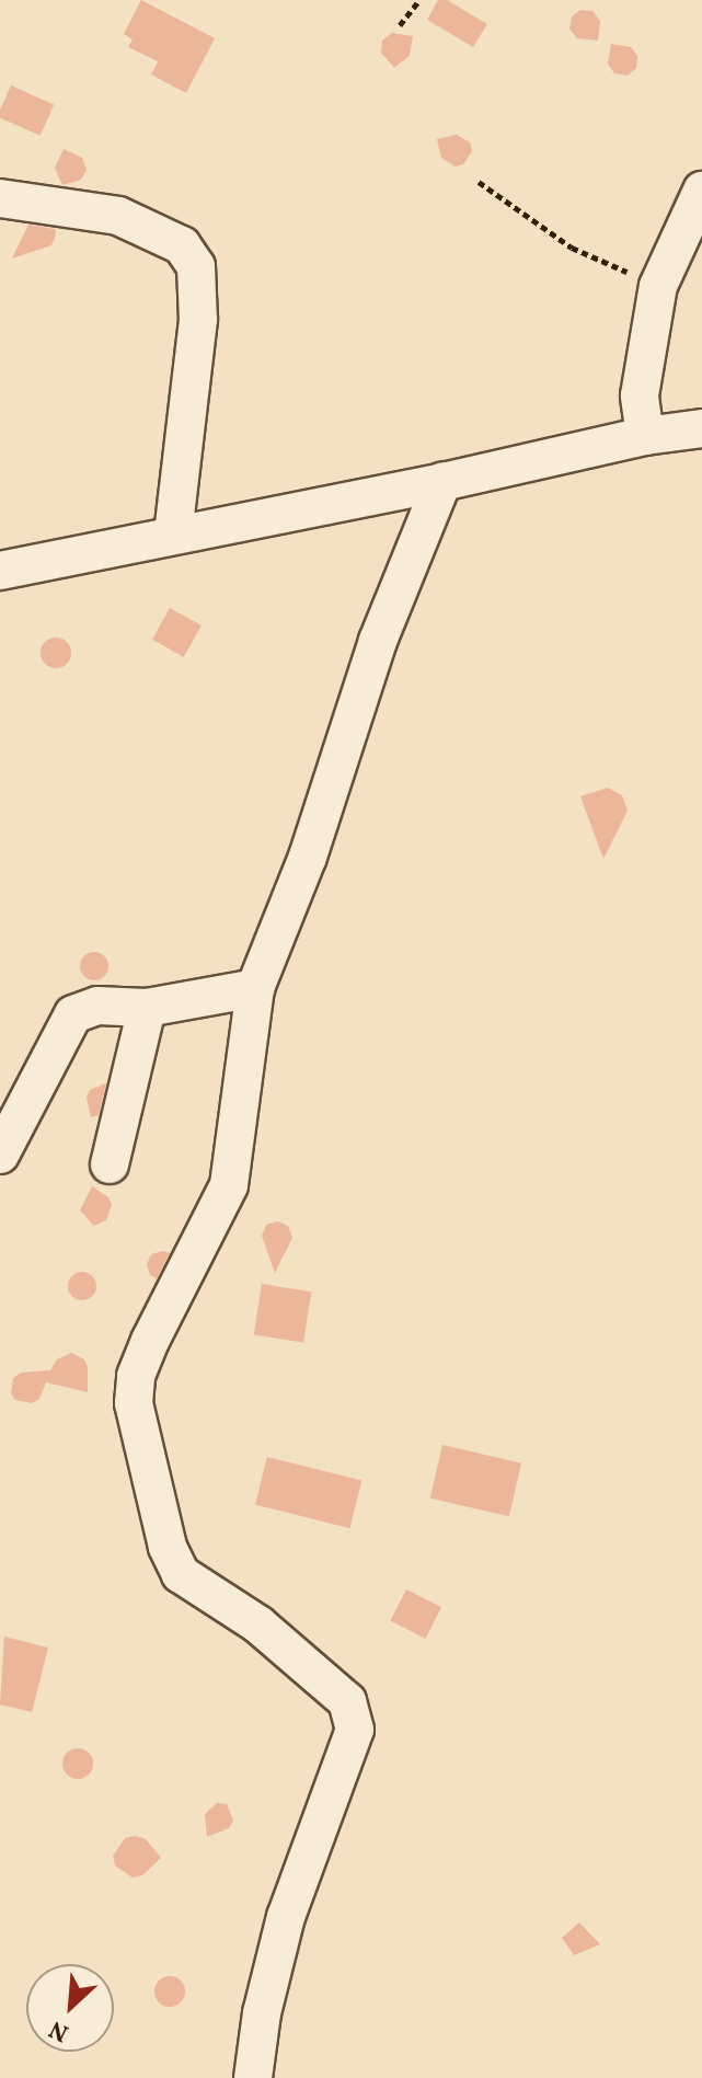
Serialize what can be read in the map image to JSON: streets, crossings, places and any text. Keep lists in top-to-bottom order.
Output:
{
  "north": "bottom left"
}
